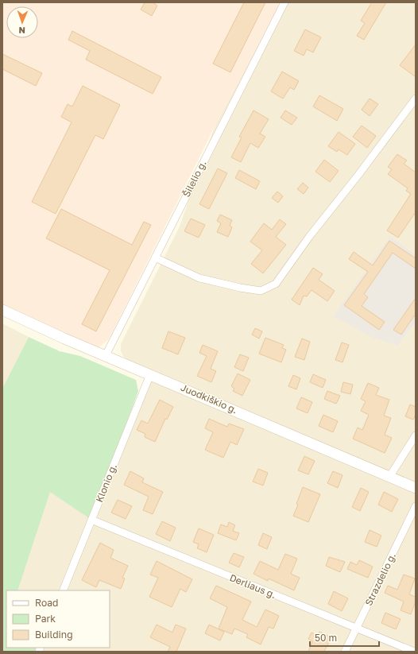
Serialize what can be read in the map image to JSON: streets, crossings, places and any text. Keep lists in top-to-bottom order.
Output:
{
  "streets": {
    "street": [
      "Šilelio g.",
      "Juodkiškio g.",
      "Klonio g.",
      "Strazdelio g.",
      "Derliaus g."
    ]
  },
  "crossings": [
    ["Šilelio g.", "Juodkiškio g."],
    ["Juodkiškio g.", "Klonio g."],
    ["Klonio g.", "Derliaus g."],
    ["Strazdelio g.", "Derliaus g."]
  ],
  "legend": ["Road", "Park", "Building"],
  "scale_bar": "50 m",
  "north": "bottom"
}
